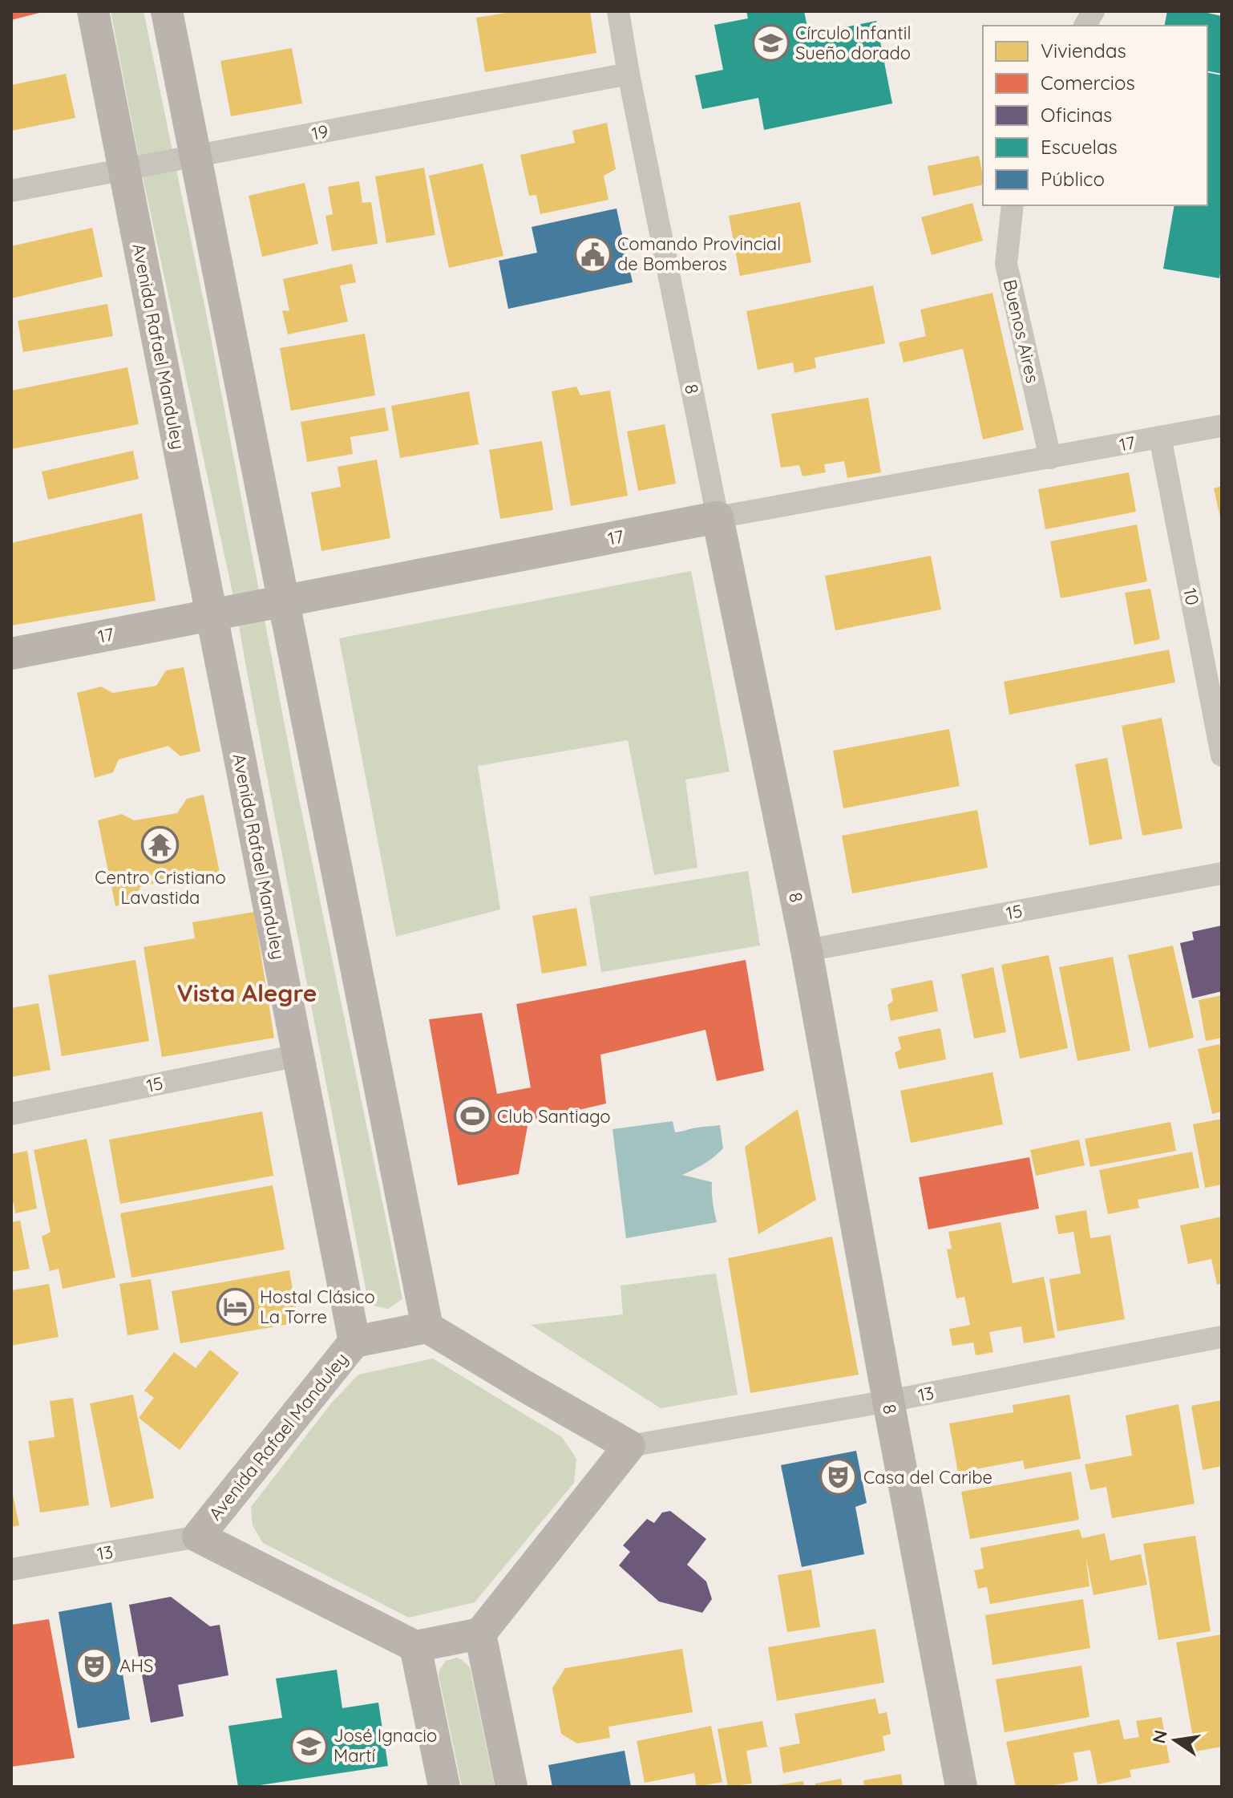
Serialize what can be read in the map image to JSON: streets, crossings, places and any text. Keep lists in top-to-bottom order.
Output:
{
  "streets": {
    "main road": ["Avenida Rafael Manduley", "8", "17"],
    "street": [
      "19",
      "Buenos Aires",
      "10",
      "15",
      "13"
    ]
  },
  "crossings": [
    ["19", "Avenida Rafael Manduley"],
    ["19", "8"],
    ["Buenos Aires", "17"],
    ["Avenida Rafael Manduley", "17"],
    ["Avenida Rafael Manduley", "15"],
    ["Avenida Rafael Manduley", "13"],
    ["8", "17"],
    ["8", "15"],
    ["8", "13"],
    ["17", "10"]
  ],
  "districts": ["Vista Alegre"],
  "places": {
    "school or university": ["Círculo Infantil Sueño dorado", "José Ignacio Martí"],
    "public building": ["Comando Provincial de Bomberos"],
    "temple": ["Centro Cristiano Lavastida"],
    "sports": ["Club Santiago"],
    "hotel": ["Hostal Clásico La Torre"],
    "theatre": ["Casa del Caribe", "AHS"]
  },
  "legend": [
    "Viviendas",
    "Comercios",
    "Oficinas",
    "Escuelas",
    "Público"
  ],
  "north": "left"
}
